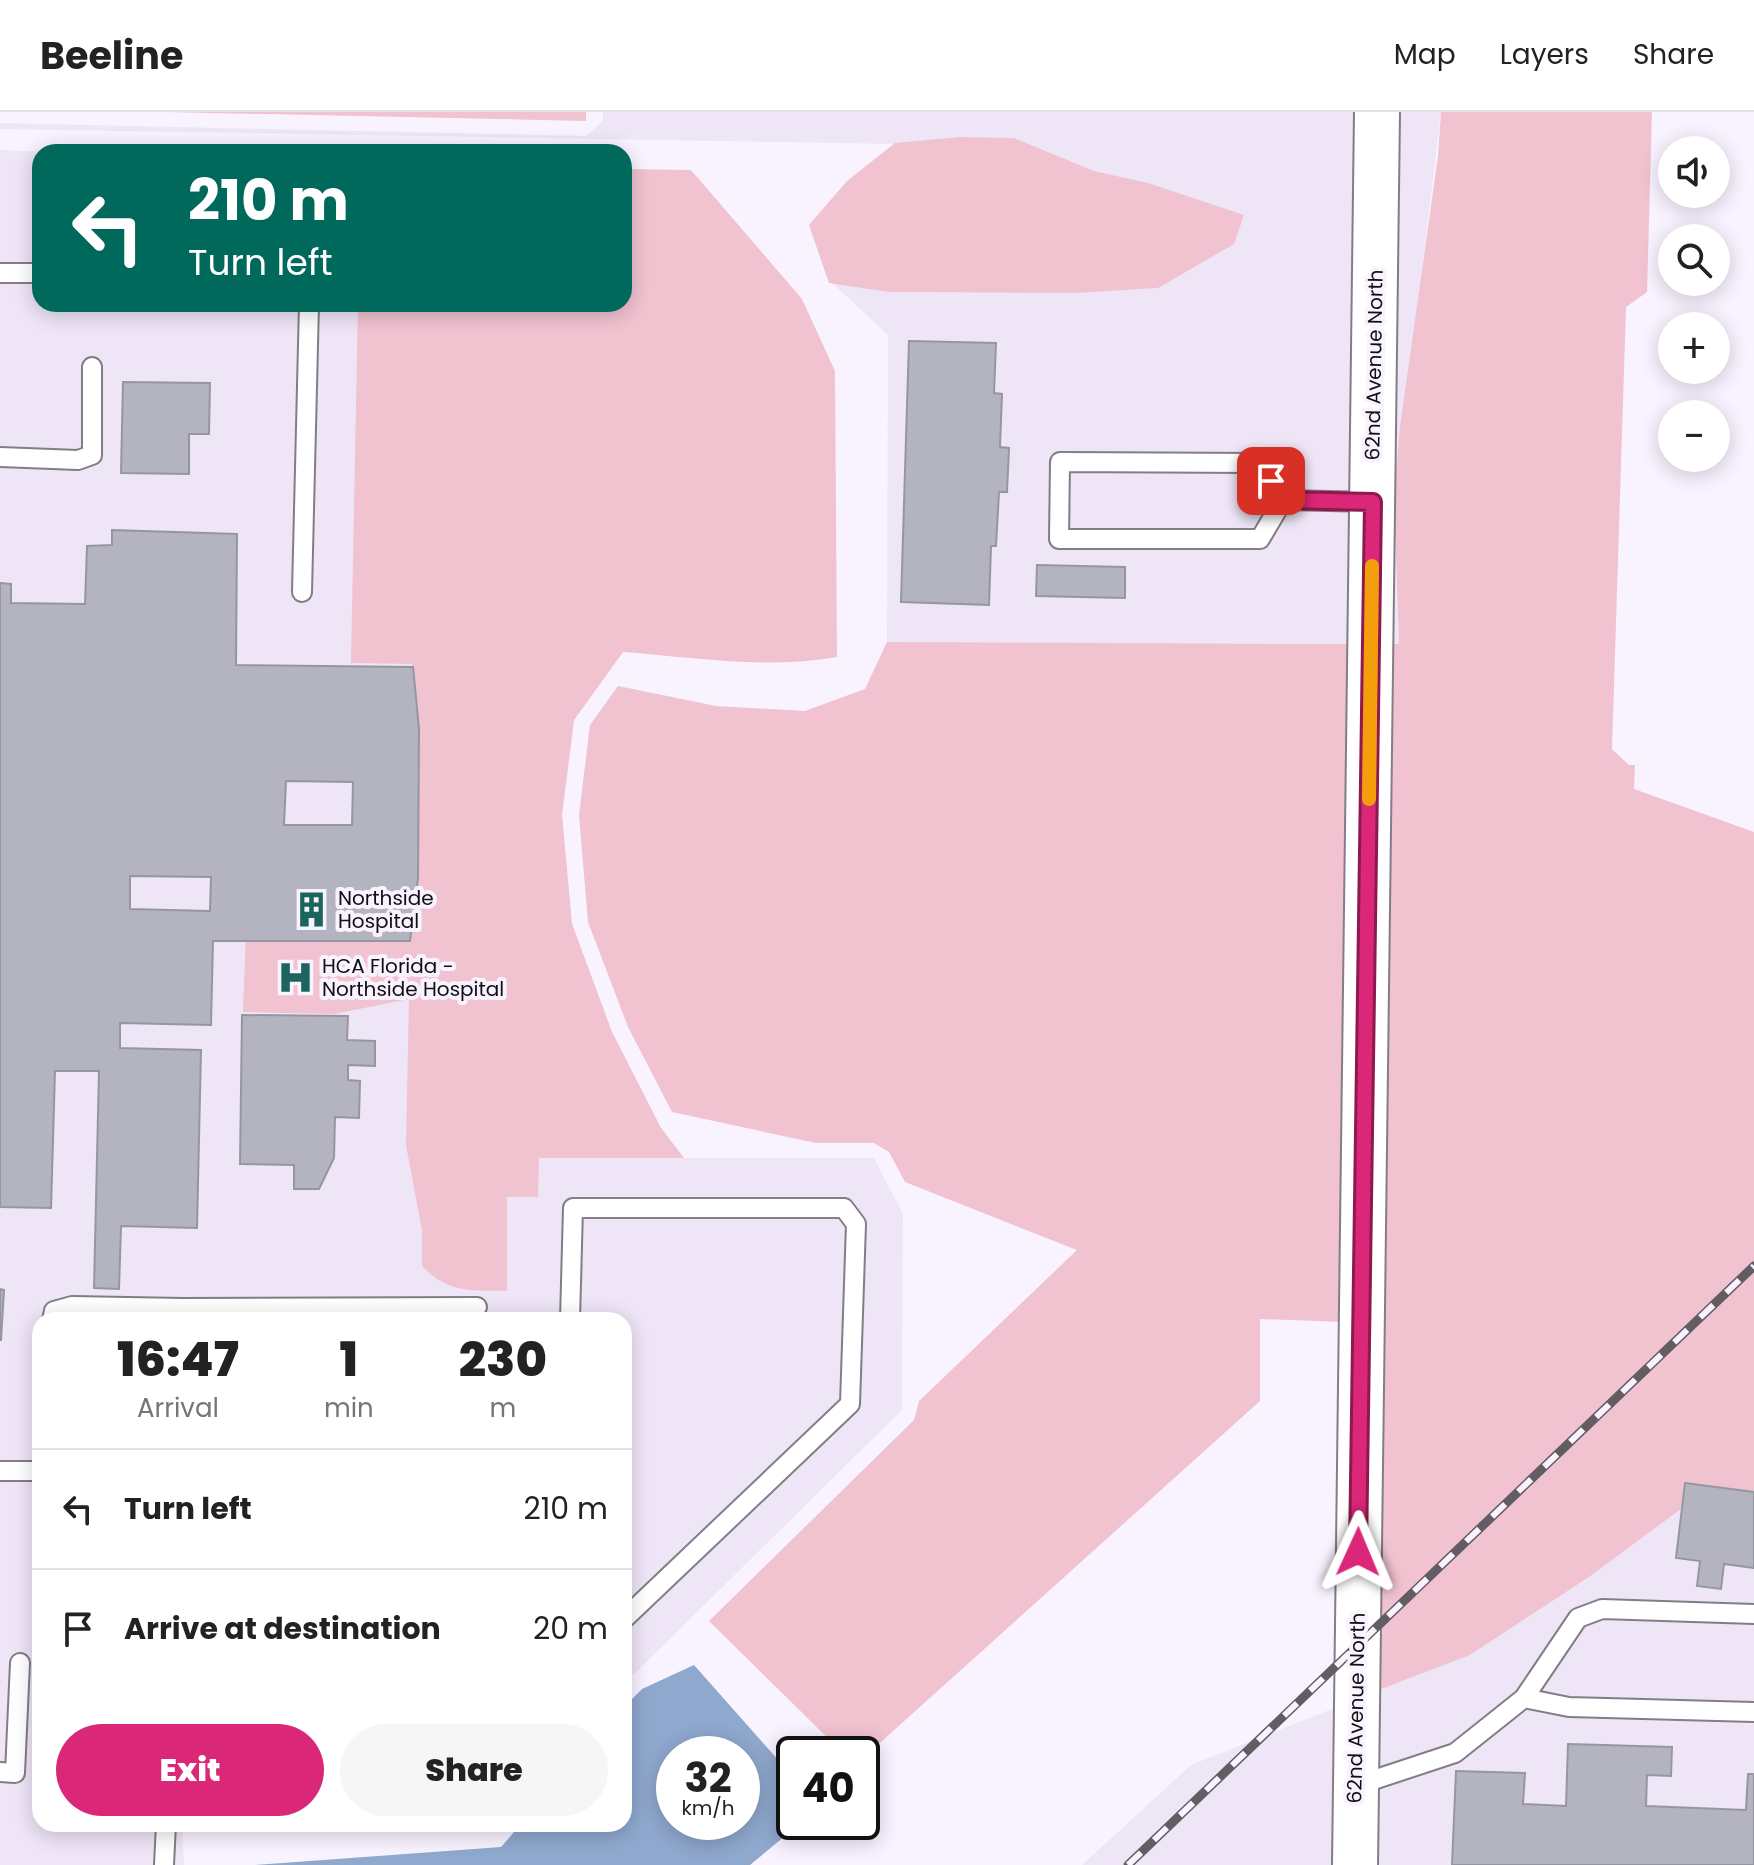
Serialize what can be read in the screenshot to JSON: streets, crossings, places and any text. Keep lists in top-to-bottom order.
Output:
{
  "streets": {
    "street": ["62nd Avenue North"]
  },
  "places": {
    "building": ["Northside Hospital"],
    "hospital": ["HCA Florida - Northside Hospital"]
  },
  "page": {
    "header": "Beeline",
    "nav": ["Map", "Layers", "Share"],
    "map_buttons": ["+", "−"],
    "turn": ["210 m", "Turn left"],
    "eta": [
      "16:47",
      "Arrival",
      "1",
      "min",
      "230",
      "m"
    ],
    "list": [
      {
        "name": "Turn left",
        "value": "210 m"
      },
      {
        "name": "Arrive at destination",
        "value": "20 m"
      }
    ],
    "buttons": ["Exit", "Share"],
    "speed": "32 km/h",
    "limit": "40"
  }
}
